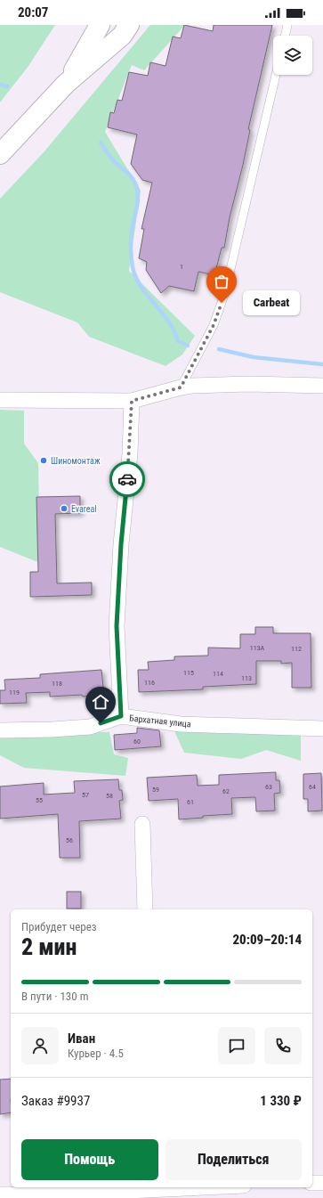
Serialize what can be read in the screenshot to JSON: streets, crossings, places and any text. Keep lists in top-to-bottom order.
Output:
{
  "streets": {
    "street": ["Бархатная улица"]
  },
  "places": ["Carbeat", "Шиномонтаж", "Evareal"],
  "house_numbers": [
    "1",
    "113А",
    "112",
    "115",
    "114",
    "113",
    "116",
    "118",
    "119",
    "60",
    "63",
    "64",
    "59",
    "62",
    "57",
    "58",
    "55",
    "61",
    "56"
  ],
  "page": {
    "status": "20:07",
    "bubble": "Carbeat",
    "heading": ["2 мин", "Прибудет через", "20:09–20:14"],
    "panel": [
      "Иван",
      "Курьер · 4.5",
      "Заказ #9937",
      "1 330 ₽"
    ],
    "bar": "В пути · 130 m",
    "buttons": ["Помощь", "Поделиться"]
  }
}
